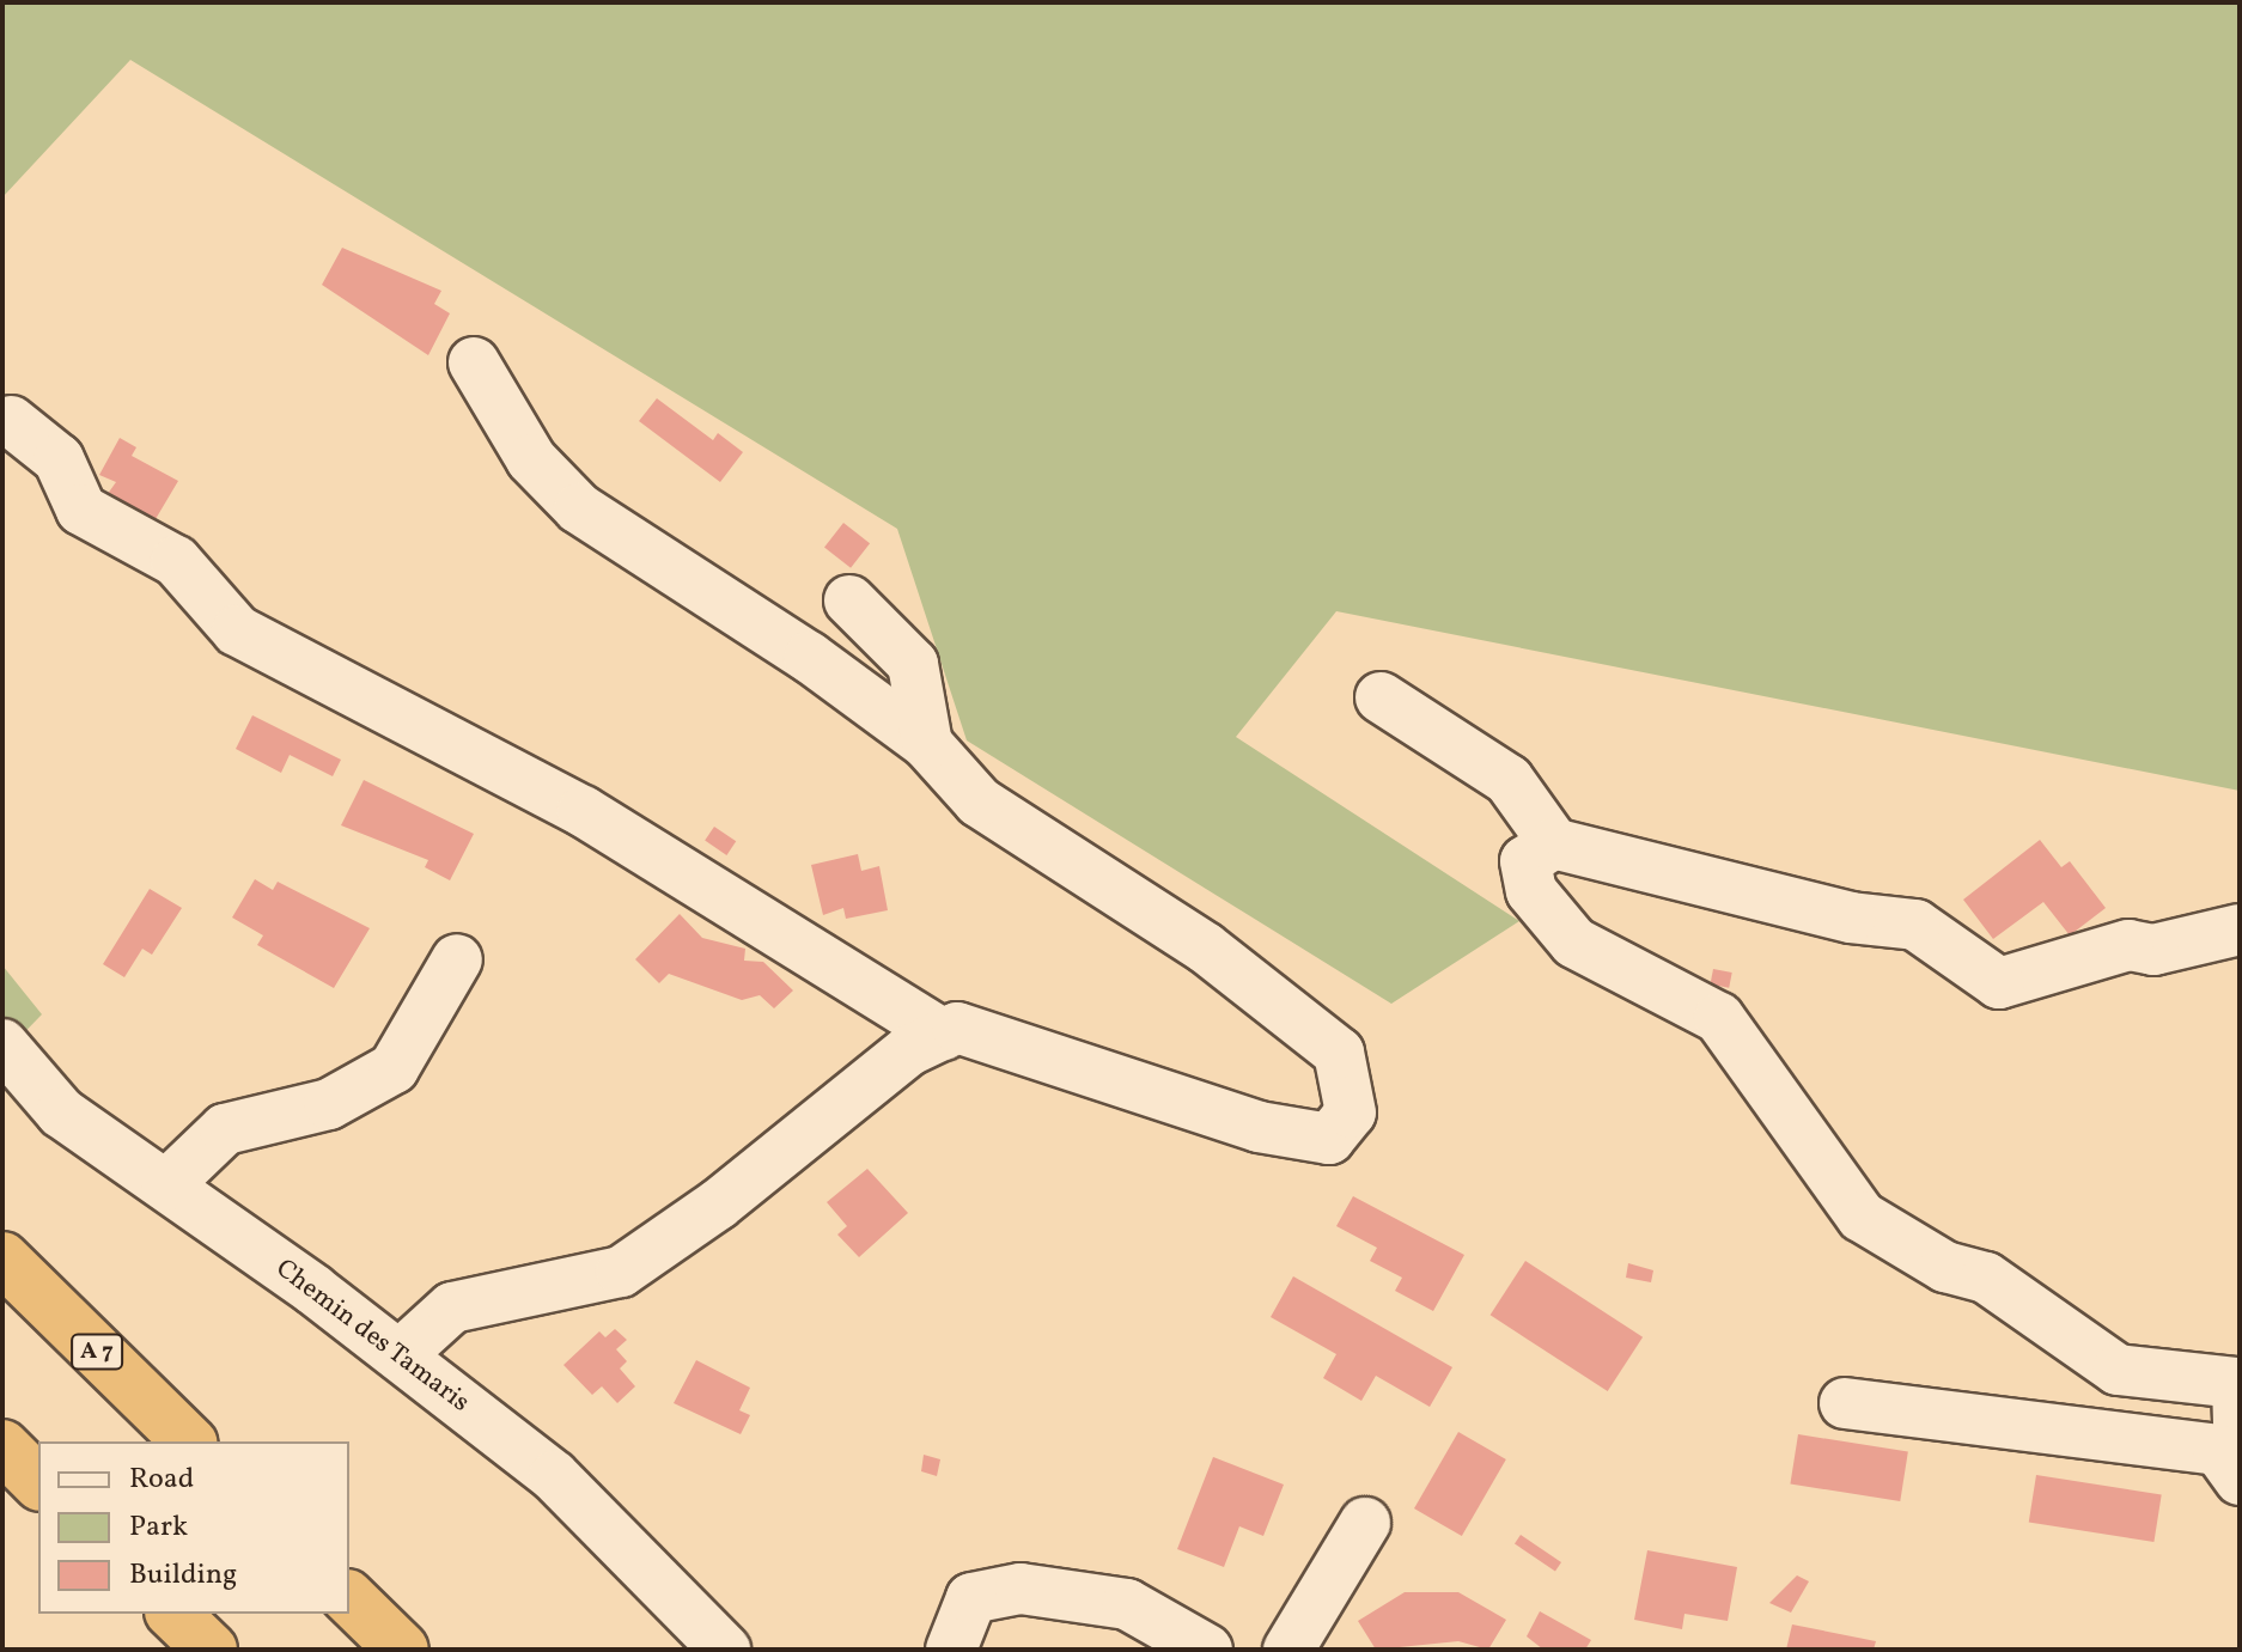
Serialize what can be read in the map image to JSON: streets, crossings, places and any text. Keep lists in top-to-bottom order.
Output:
{
  "streets": {
    "highway": ["A 7"],
    "street": ["Chemin des Tamaris"]
  },
  "legend": ["Road", "Park", "Building"]
}
